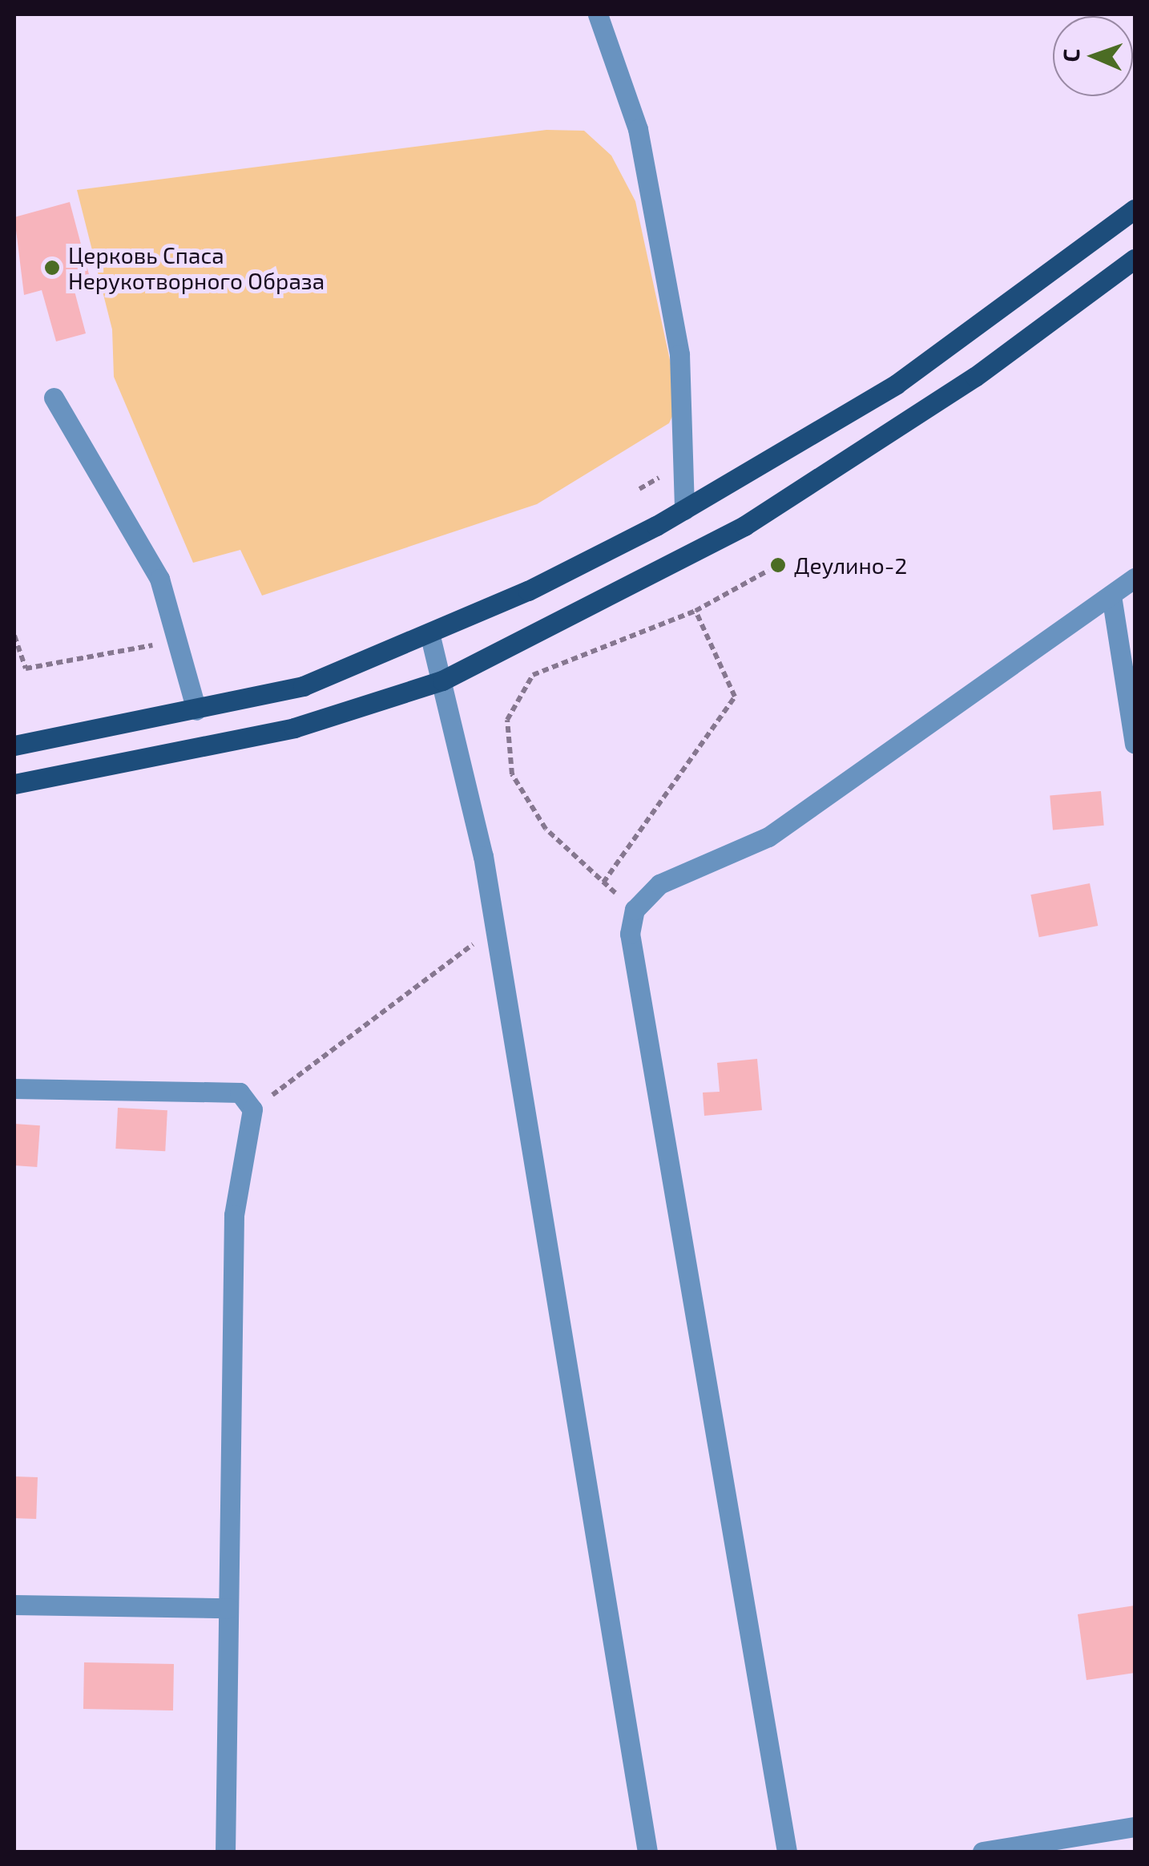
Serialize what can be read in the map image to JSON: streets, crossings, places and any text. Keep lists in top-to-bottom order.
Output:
{
  "places": ["Церковь Спаса Нерукотворного Образа", "Деулино-2"],
  "north": "left"
}
